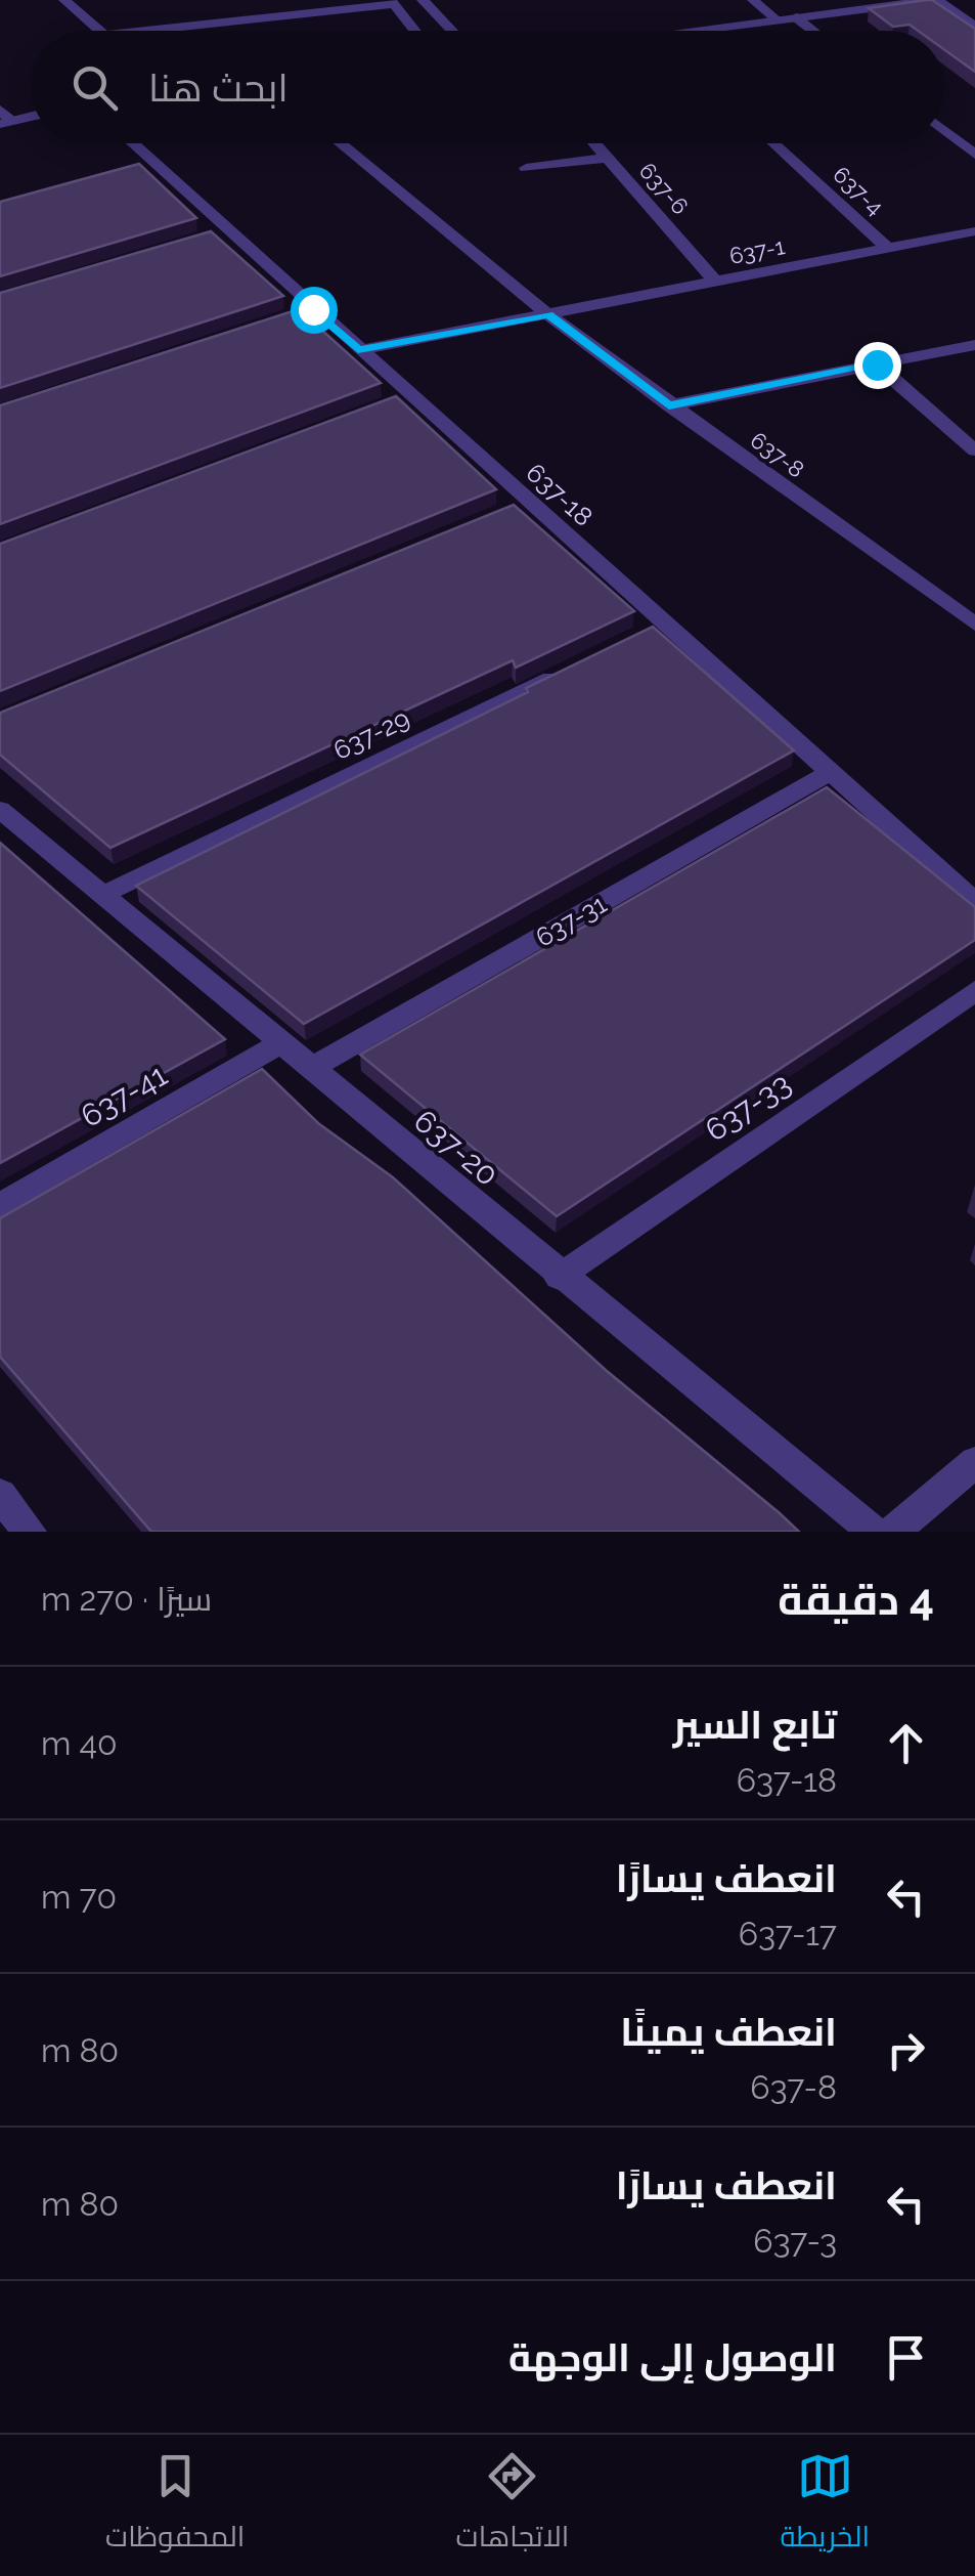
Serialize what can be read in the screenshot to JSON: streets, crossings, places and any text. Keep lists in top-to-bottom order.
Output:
{
  "streets": {
    "street": [
      "637-6",
      "637-4",
      "637-1",
      "637-8",
      "637-18",
      "637-29",
      "637-31",
      "637-41",
      "637-33",
      "637-20"
    ]
  },
  "crossings": [
    ["637-6", "637-1"],
    ["637-4", "637-1"],
    ["637-1", "637-8"],
    ["637-1", "637-18"],
    ["637-18", "637-31"],
    ["637-29", "637-20"],
    ["637-31", "637-20"],
    ["637-41", "637-20"],
    ["637-33", "637-20"]
  ],
  "page": {
    "search": "ابحث هنا",
    "heading": ["4 دقيقة", "سيرًا · 270 m"],
    "list": [
      ["تابع السير", "637-18", "40 m"],
      ["انعطف يسارًا", "637-17", "70 m"],
      ["انعطف يمينًا", "637-8", "80 m"],
      ["انعطف يسارًا", "637-3", "80 m"],
      "الوصول إلى الوجهة"
    ],
    "nav": ["الخريطة", "الاتجاهات", "المحفوظات"]
  }
}
